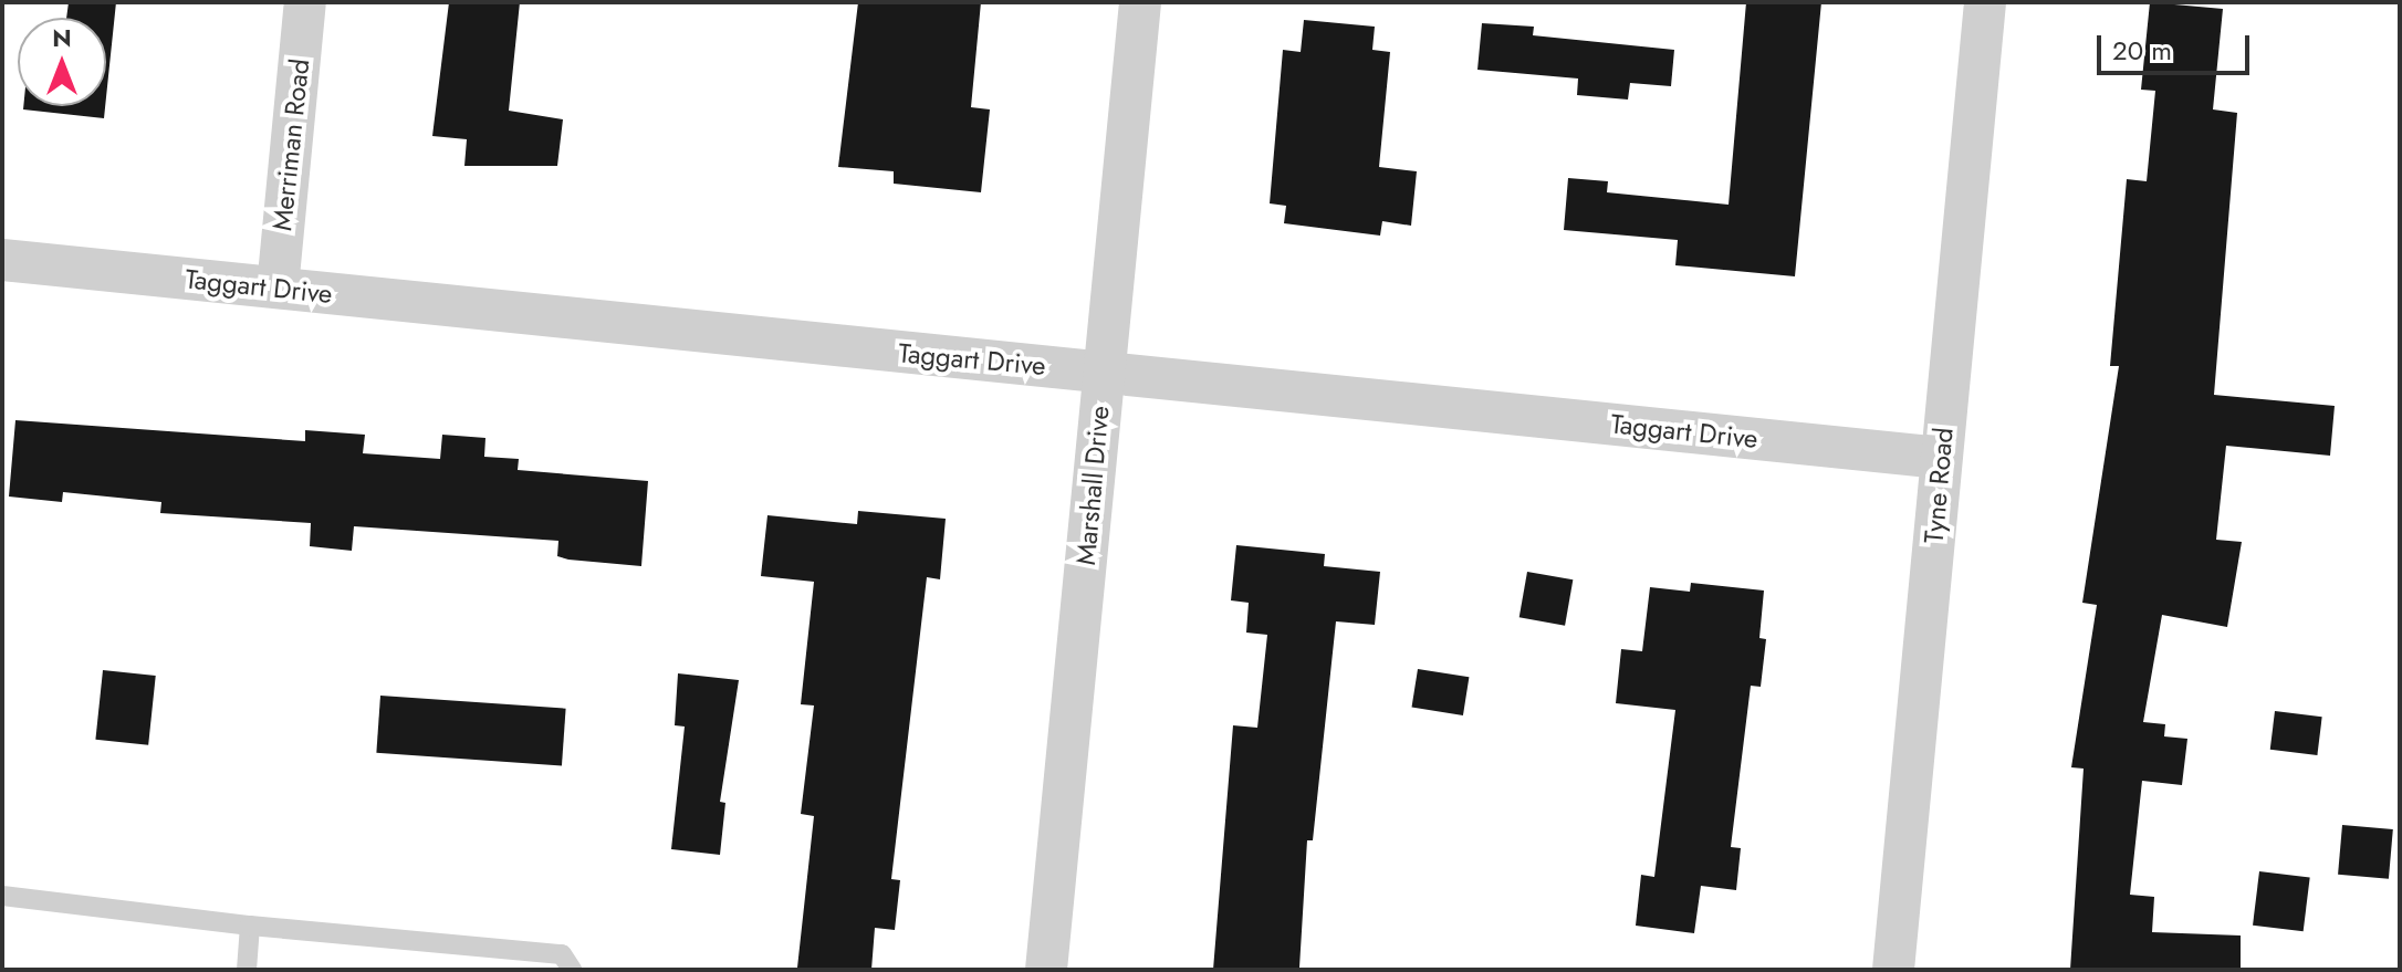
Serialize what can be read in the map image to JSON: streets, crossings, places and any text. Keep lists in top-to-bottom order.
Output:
{
  "streets": {
    "street": [
      "Merriman Road",
      "Taggart Drive",
      "Marshall Drive",
      "Tyne Road"
    ]
  },
  "crossings": [
    ["Merriman Road", "Taggart Drive"],
    ["Taggart Drive", "Marshall Drive"],
    ["Taggart Drive", "Tyne Road"]
  ],
  "scale_bar": "20 m",
  "north": "top"
}
